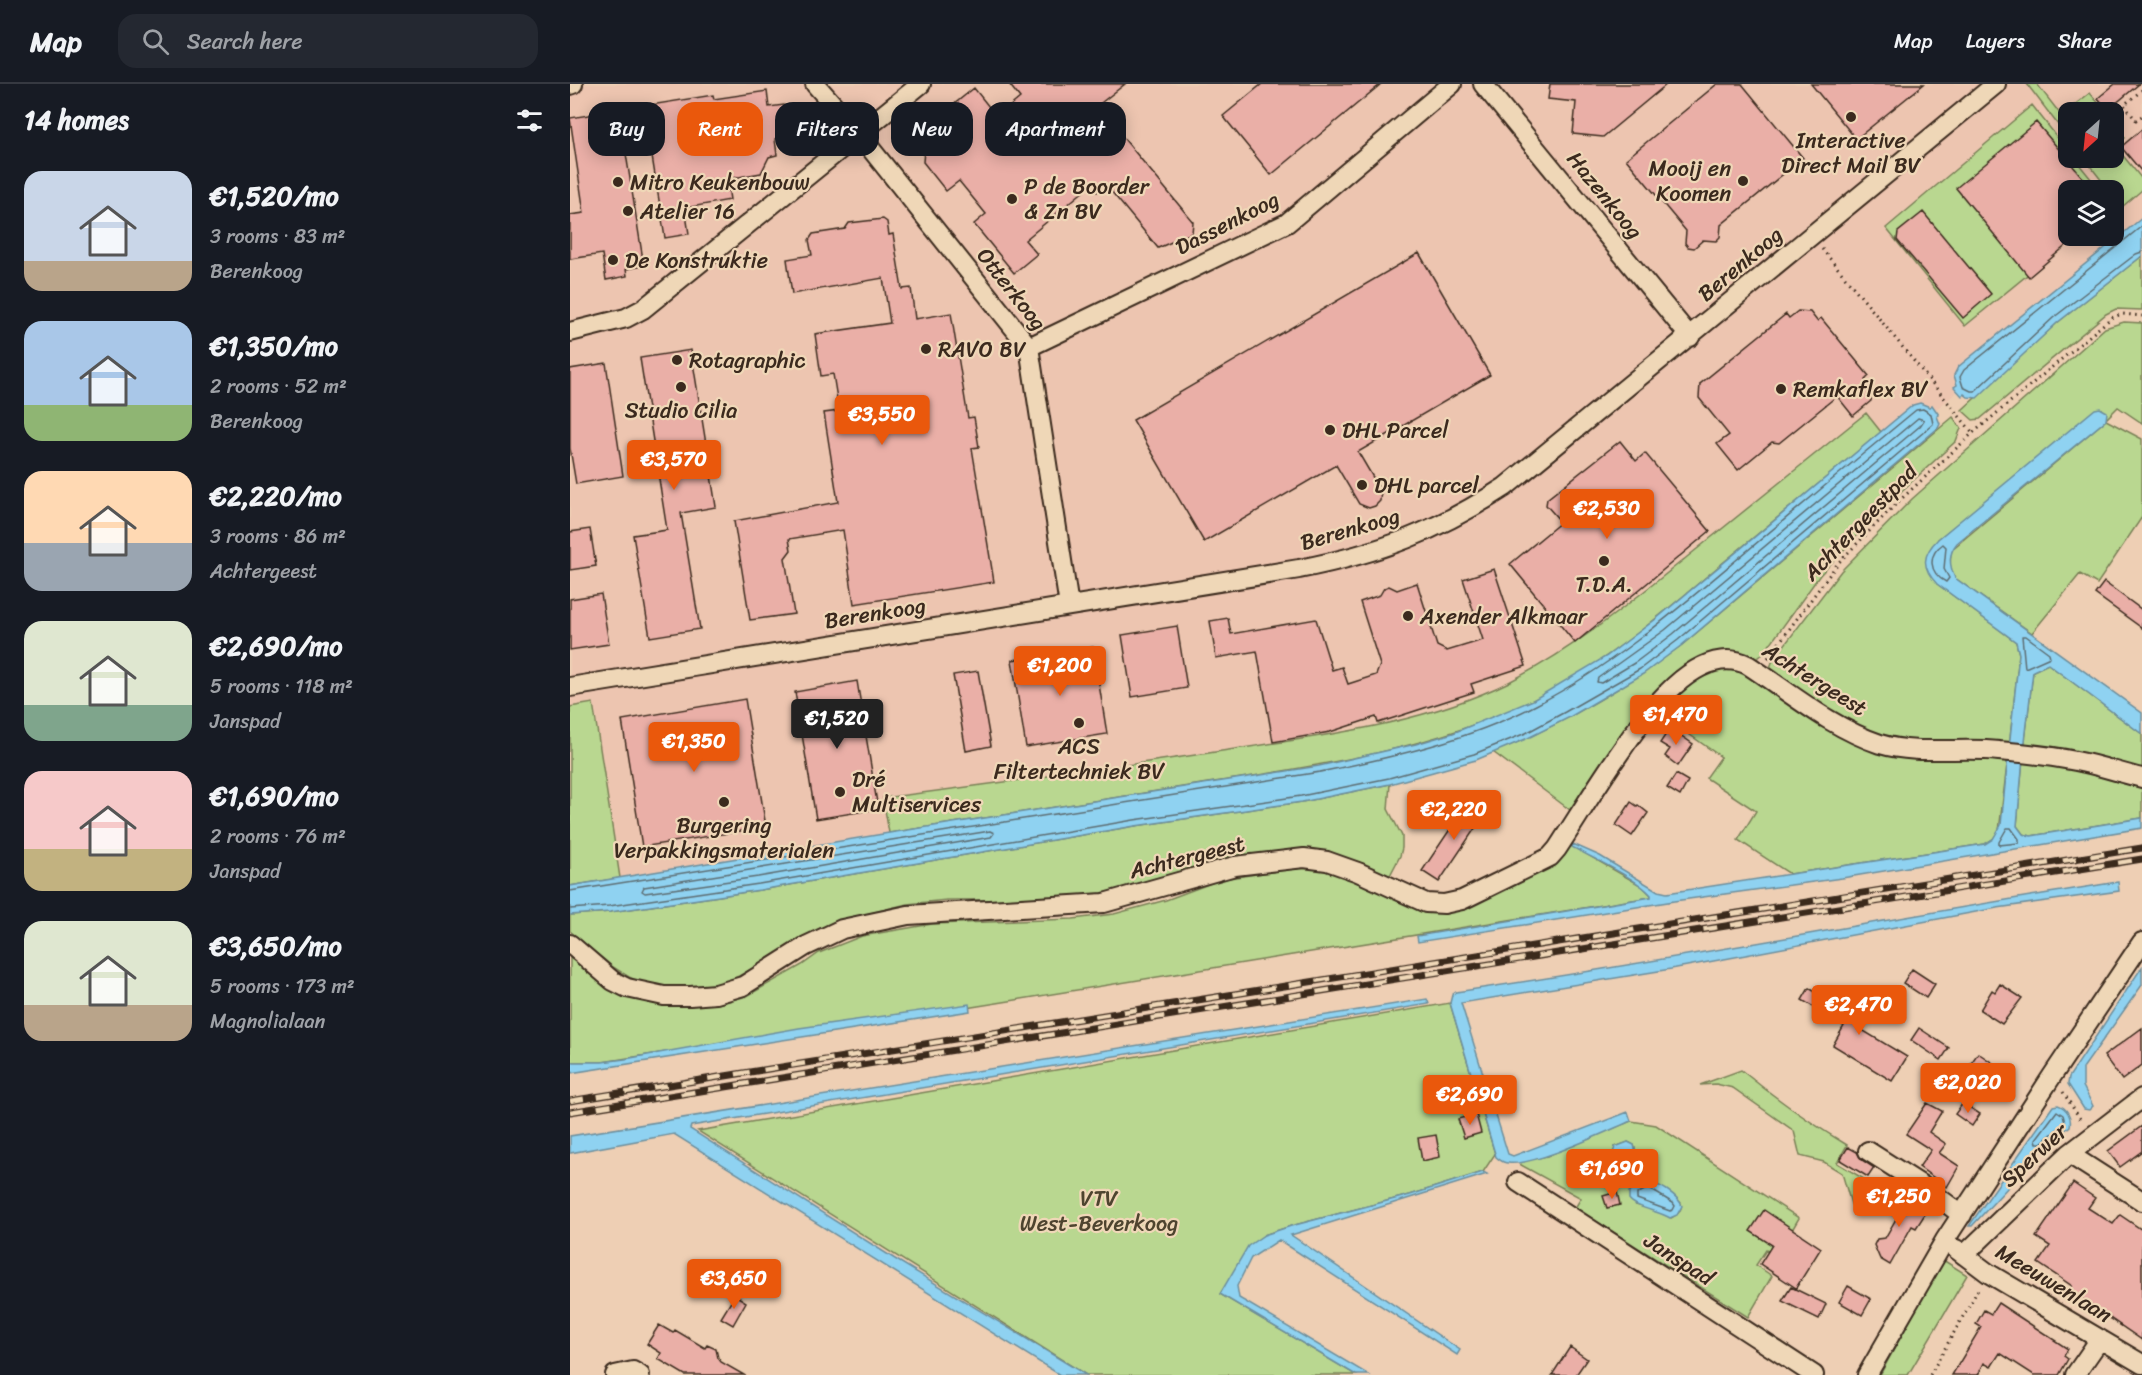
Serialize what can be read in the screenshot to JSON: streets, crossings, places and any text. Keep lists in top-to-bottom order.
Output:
{
  "streets": {
    "street": [
      "Hazenkoog",
      "Dassenkoog",
      "Berenkoog",
      "Otterkoog",
      "Achtergeest",
      "Sperwer",
      "Janspad",
      "Meeuwenlaan"
    ],
    "path": ["Achtergeestpad"]
  },
  "crossings": [
    ["Hazenkoog", "Berenkoog"],
    ["Dassenkoog", "Otterkoog"],
    ["Berenkoog", "Otterkoog"],
    ["Achtergeestpad", "Achtergeest"],
    ["Sperwer", "Meeuwenlaan"]
  ],
  "parks": ["VTV West-Beverkoog"],
  "places": [
    "Interactive Direct Mail BV",
    "Mooij en Koomen",
    "Mitro Keukenbouw",
    "P de Boorder & Zn BV",
    "Atelier 16",
    "De Konstruktie",
    "RAVO BV",
    "Rotagraphic",
    "Studio Cilia",
    "Remkaflex BV",
    "DHL Parcel",
    "DHL parcel",
    "T.D.A.",
    "Axender Alkmaar",
    "ACS Filtertechniek BV",
    "Dré Multiservices",
    "Burgering Verpakkingsmaterialen"
  ],
  "north": "bottom left",
  "page": {
    "header": "Map",
    "search": "Search here",
    "nav": ["Map", "Layers", "Share"],
    "heading": "14 homes",
    "chip": [
      "Buy",
      "Rent",
      "Filters",
      "New",
      "Apartment"
    ],
    "list": [
      {
        "name": "€1,520/mo",
        "note": "3 rooms · 83 m² · Berenkoog"
      },
      {
        "name": "€1,350/mo",
        "note": "2 rooms · 52 m² · Berenkoog"
      },
      {
        "name": "€2,220/mo",
        "note": "3 rooms · 86 m² · Achtergeest"
      },
      {
        "name": "€2,690/mo",
        "note": "5 rooms · 118 m² · Janspad"
      },
      {
        "name": "€1,690/mo",
        "note": "2 rooms · 76 m² · Janspad"
      },
      {
        "name": "€3,650/mo",
        "note": "5 rooms · 173 m² · Magnolialaan"
      }
    ],
    "price": [
      "€3,550",
      "€3,570",
      "€2,530",
      "€1,200",
      "€1,470",
      "€1,520",
      "€1,350",
      "€2,220",
      "€2,470",
      "€2,020",
      "€2,690",
      "€1,690",
      "€1,250",
      "€3,650"
    ]
  }
}
